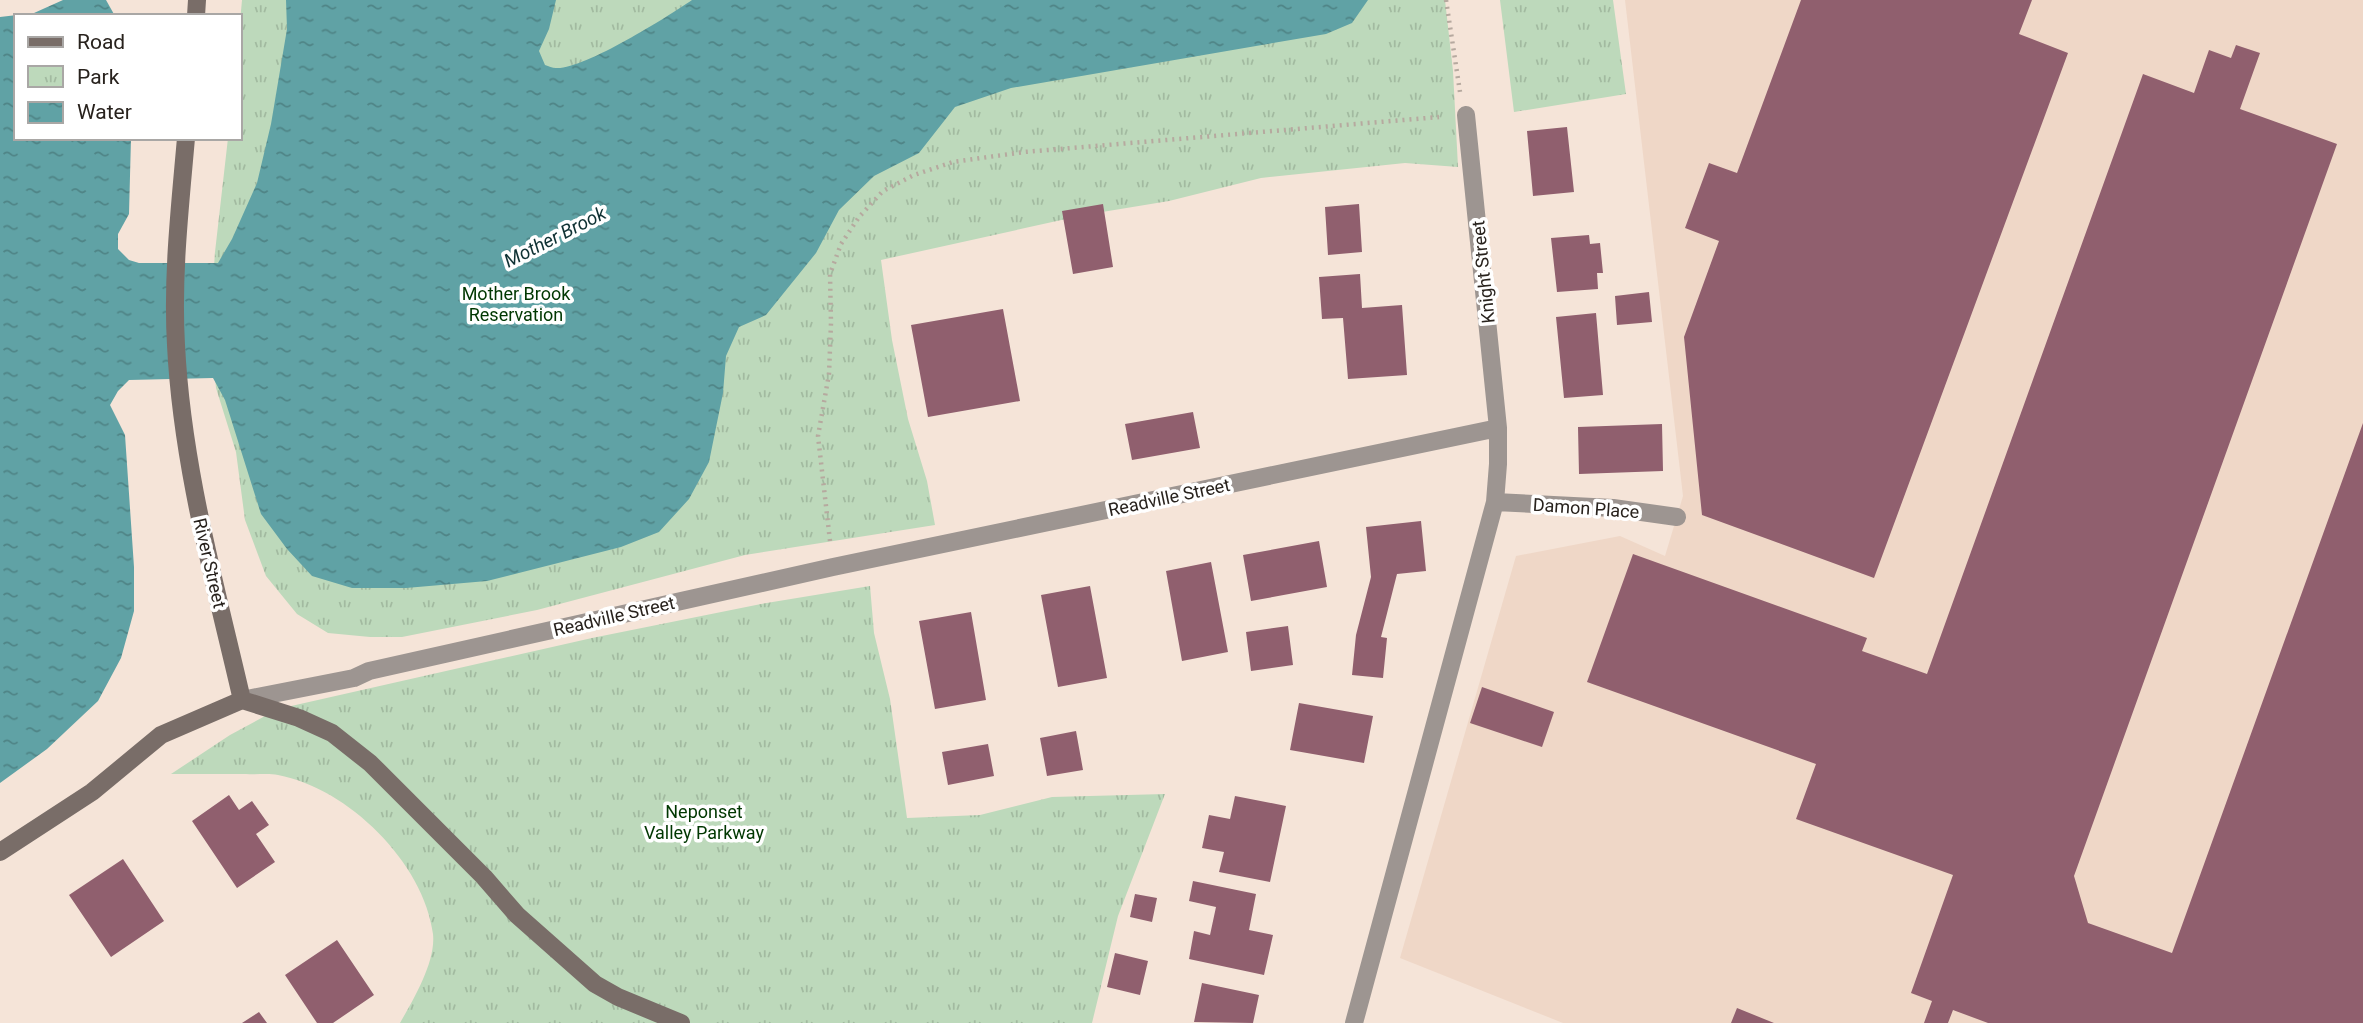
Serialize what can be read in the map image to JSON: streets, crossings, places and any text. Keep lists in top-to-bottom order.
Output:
{
  "streets": {
    "main road": ["River Street"],
    "street": ["Knight Street", "Readville Street", "Damon Place"]
  },
  "crossings": [
    ["Knight Street", "Readville Street"],
    ["Readville Street", "River Street"]
  ],
  "water": ["Mother Brook"],
  "parks": ["Mother Brook Reservation", "Neponset Valley Parkway"],
  "legend": ["Road", "Park", "Water"]
}
